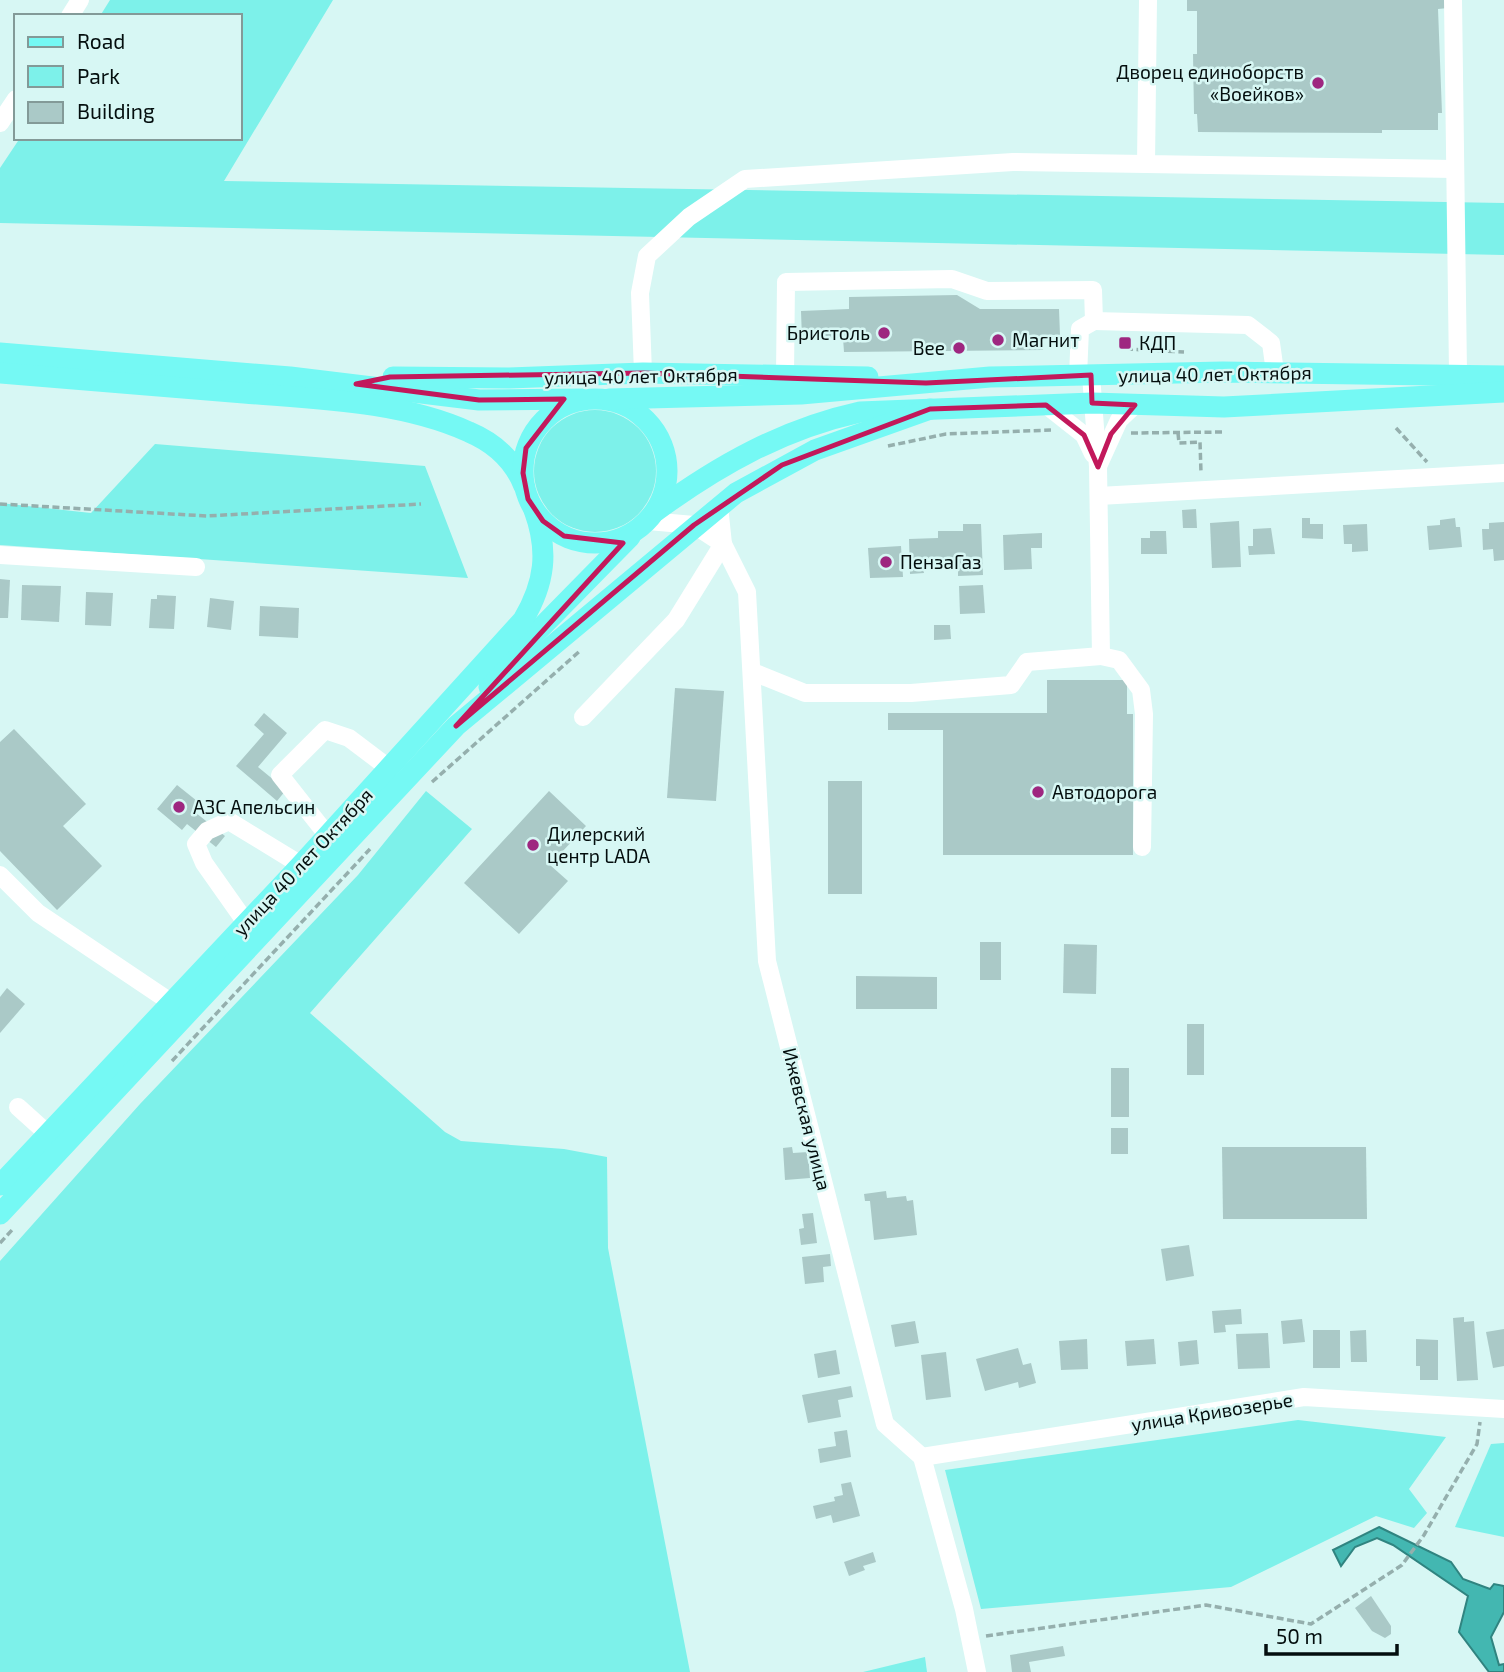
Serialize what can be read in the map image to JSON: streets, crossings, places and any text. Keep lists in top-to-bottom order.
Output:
{
  "streets": {
    "main road": ["улица 40 лет Октября"],
    "street": ["Ижевская улица", "улица Кривозерье"]
  },
  "crossings": [
    ["улица 40 лет Октября", "Ижевская улица"],
    ["Ижевская улица", "улица Кривозерье"]
  ],
  "places": {
    "other": [
      "Дворец единоборств «Воейков»",
      "Бристоль",
      "Магнит",
      "Bee",
      "ПензаГаз",
      "Автодорога",
      "АЗС Апельсин",
      "Дилерский центр LADA"
    ],
    "transit": ["КДП"]
  },
  "legend": ["Road", "Park", "Building"],
  "scale_bar": "50 m"
}
